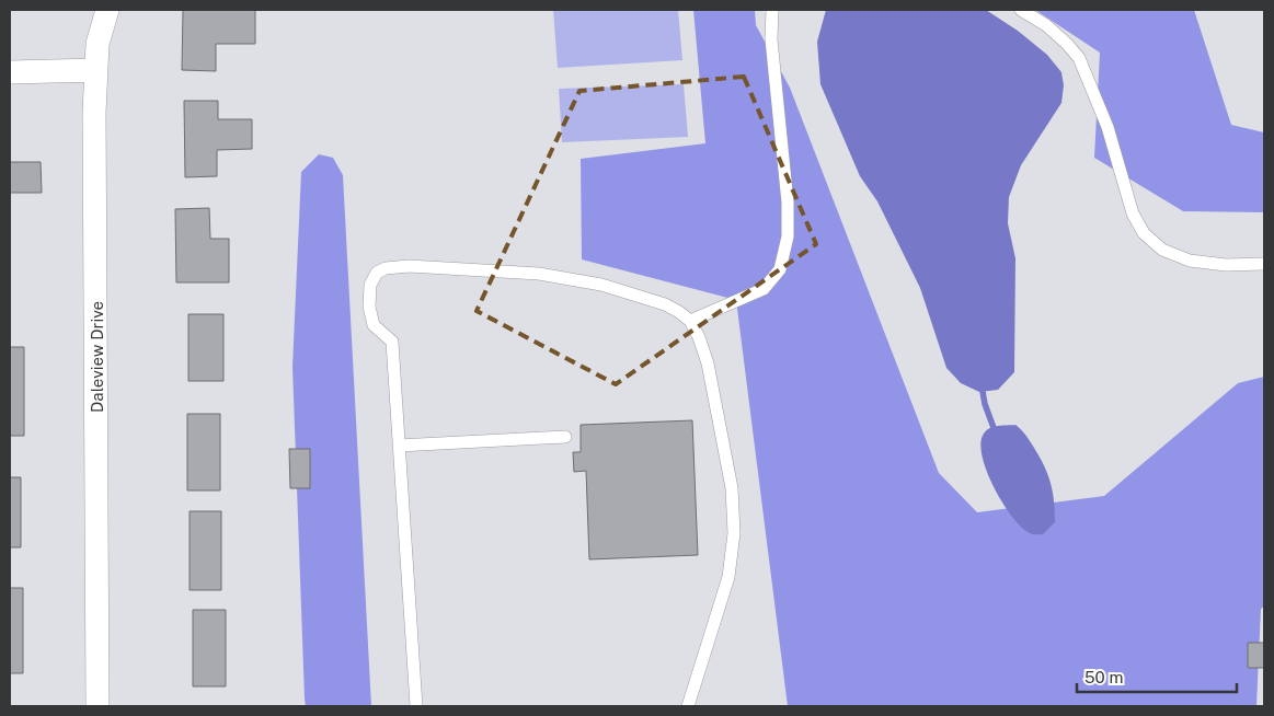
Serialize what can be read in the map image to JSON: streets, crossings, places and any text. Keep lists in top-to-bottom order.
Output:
{
  "streets": {
    "street": ["Daleview Drive"]
  },
  "scale_bar": "50 m"
}
